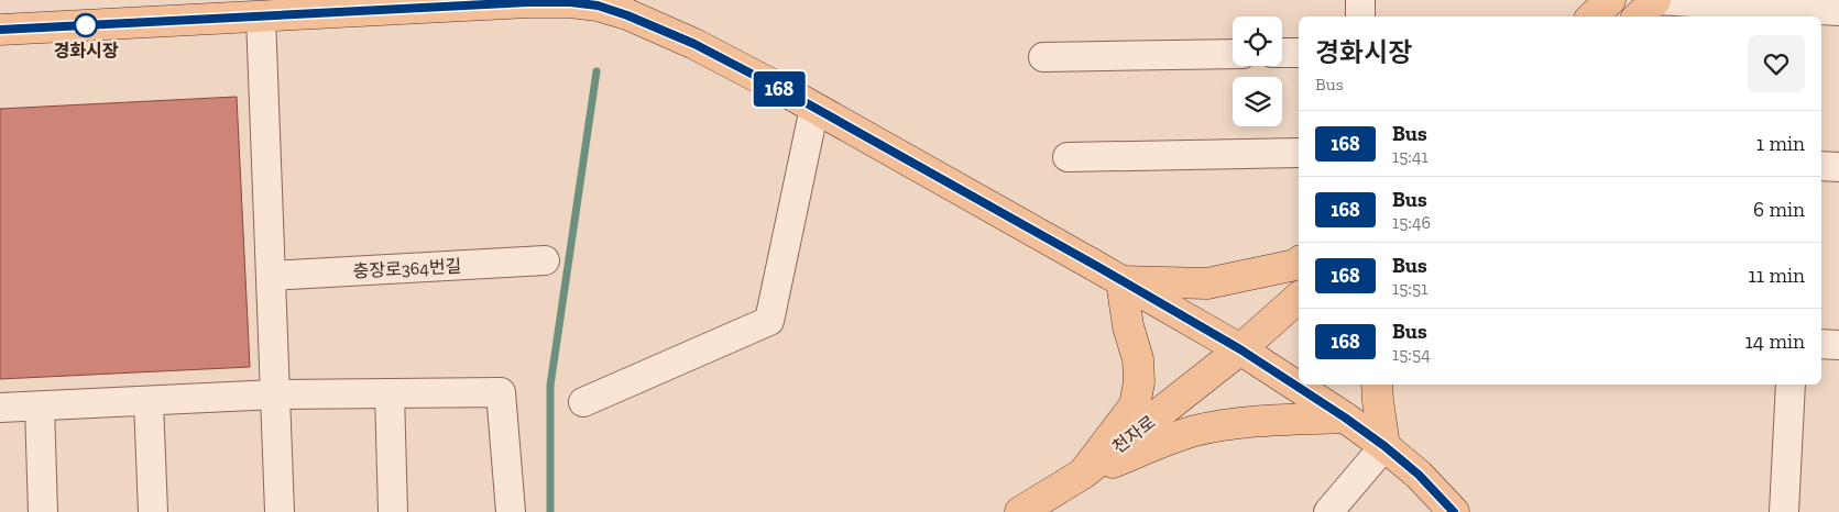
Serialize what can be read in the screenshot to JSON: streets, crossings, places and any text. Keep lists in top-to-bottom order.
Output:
{
  "streets": {
    "main road": ["천자로"],
    "street": ["충장로364번길"]
  },
  "places": ["경화시장"],
  "lines": ["bus line 168"],
  "page": {
    "on_map": "168",
    "heading": ["경화시장", "Bus"],
    "list": [
      {
        "mark": "168",
        "name": "Bus",
        "note": "15:41",
        "value": "1 min"
      },
      {
        "mark": "168",
        "name": "Bus",
        "note": "15:46",
        "value": "6 min"
      },
      {
        "mark": "168",
        "name": "Bus",
        "note": "15:51",
        "value": "11 min"
      },
      {
        "mark": "168",
        "name": "Bus",
        "note": "15:54",
        "value": "14 min"
      }
    ]
  }
}
